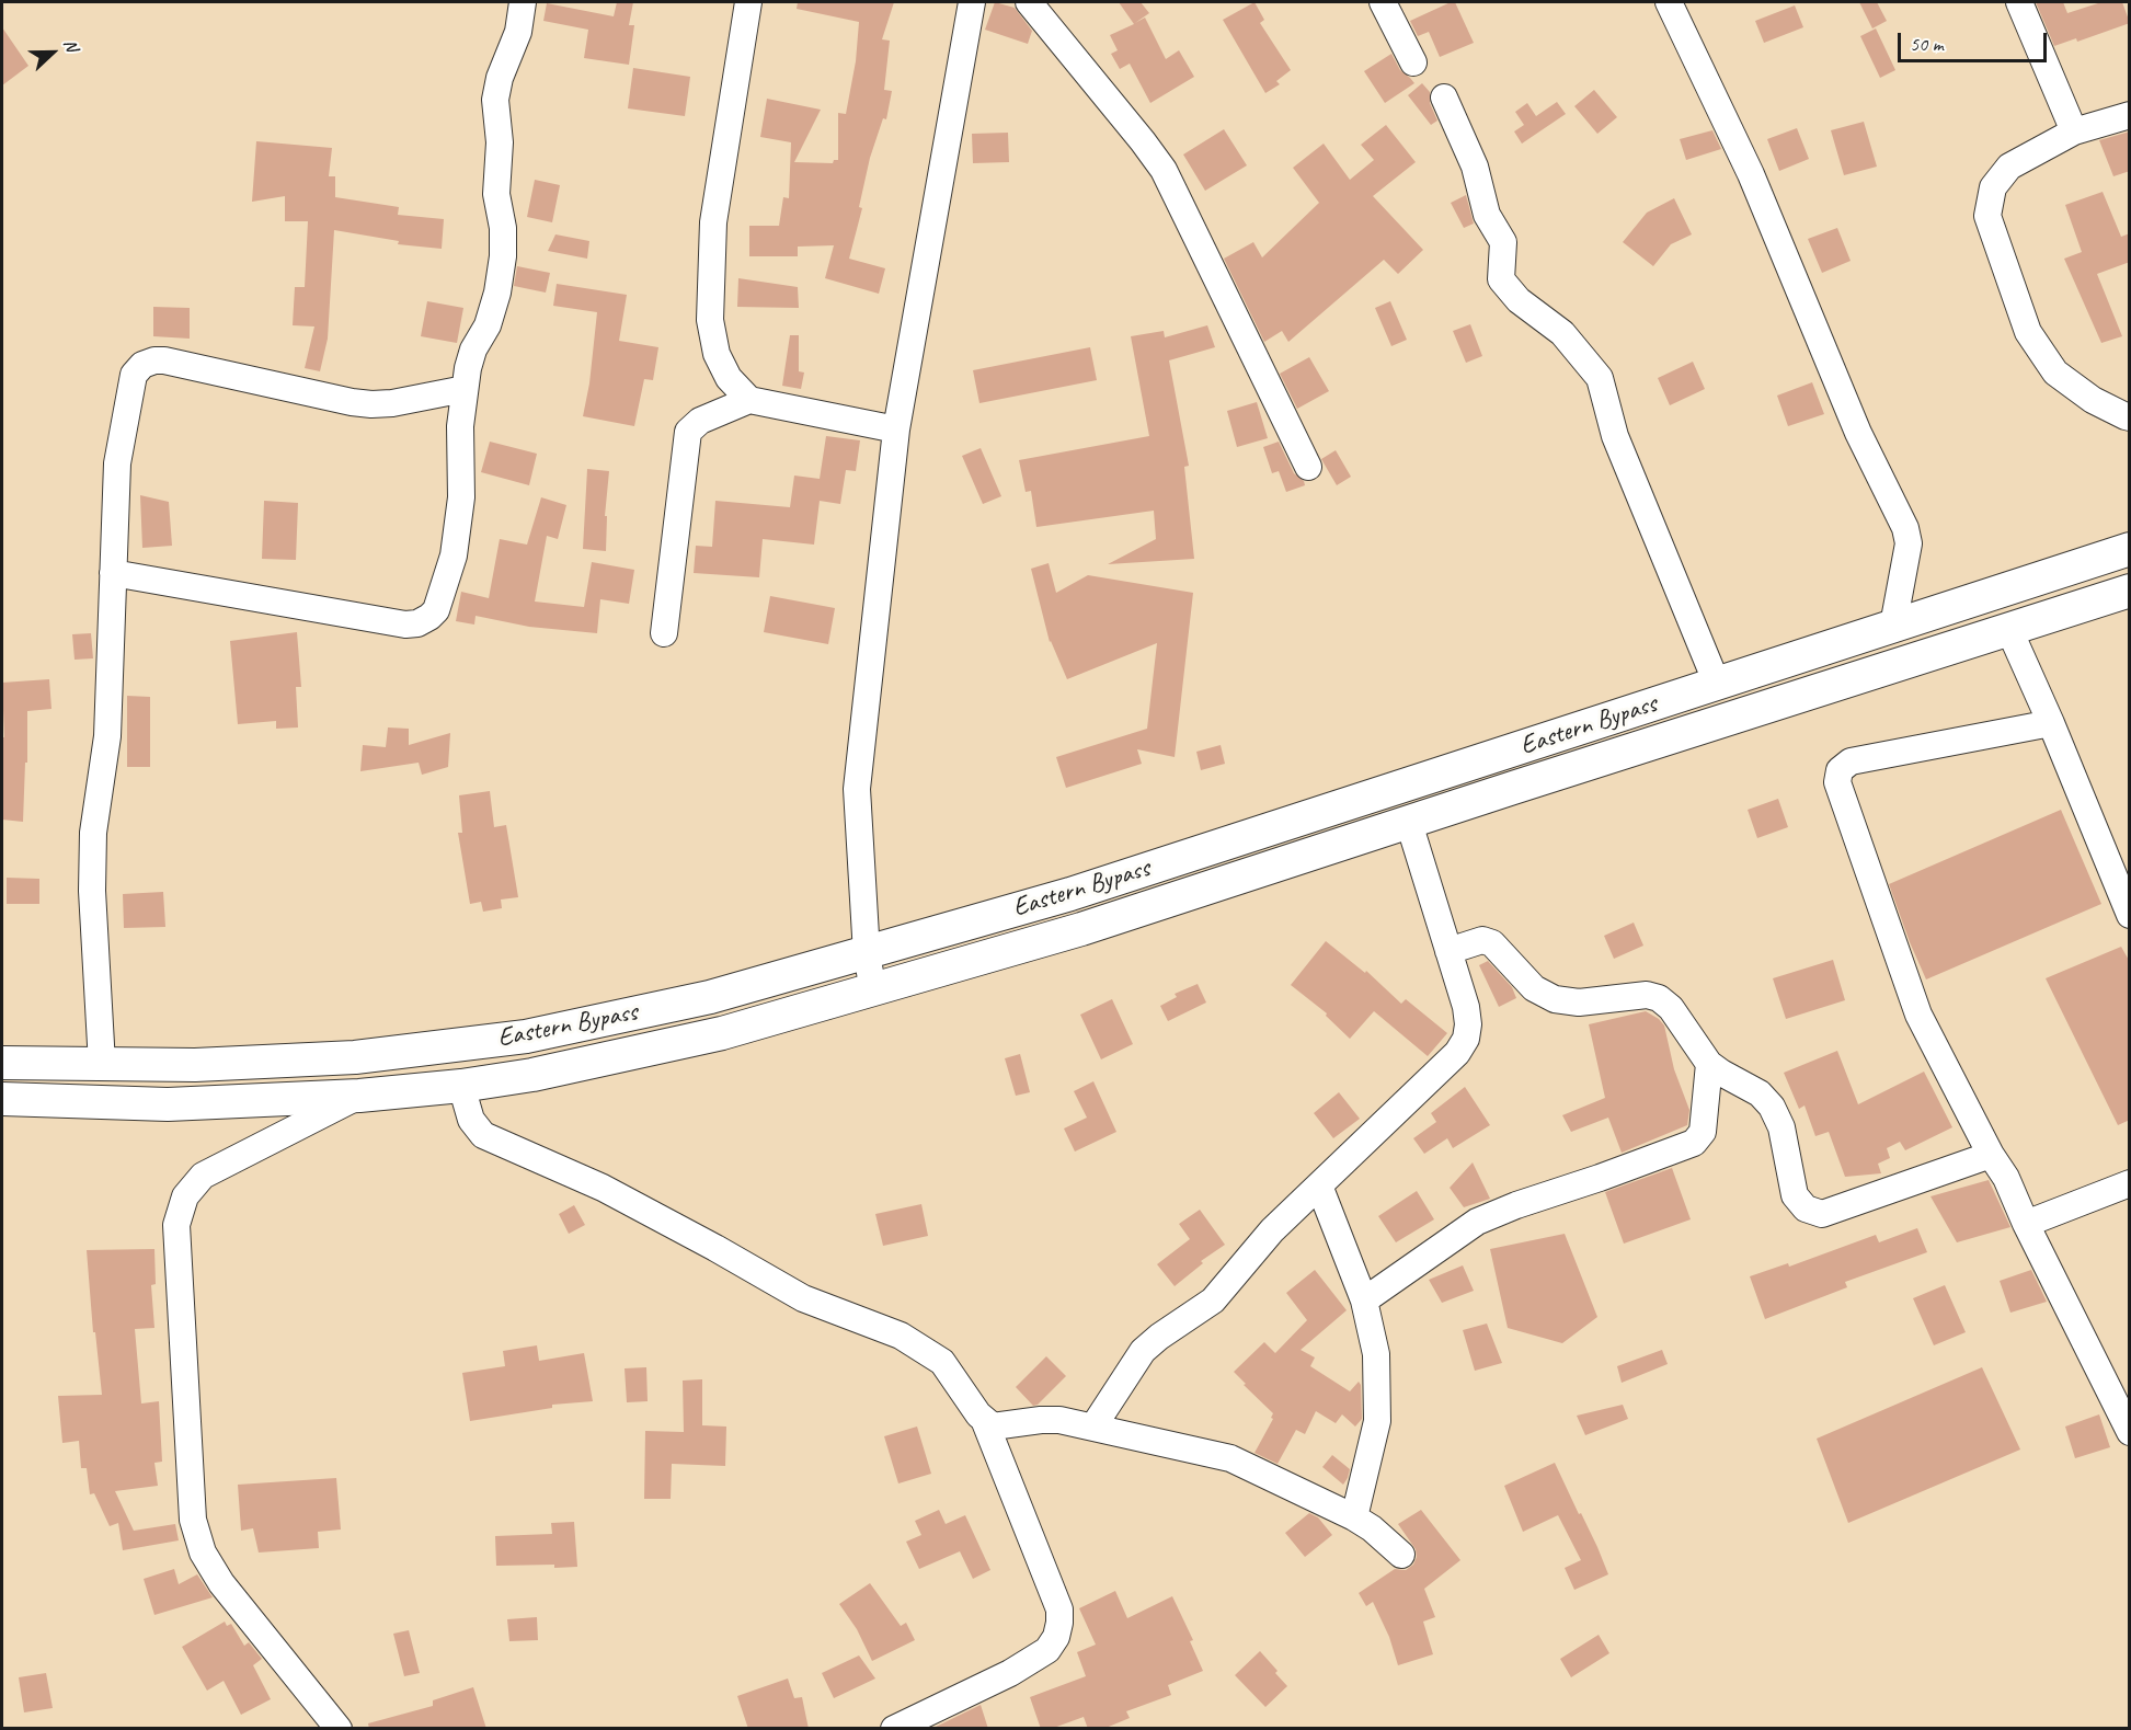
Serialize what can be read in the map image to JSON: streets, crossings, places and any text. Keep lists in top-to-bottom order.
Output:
{
  "streets": {
    "main road": ["Eastern Bypass"]
  },
  "scale_bar": "50 m",
  "north": "right"
}
